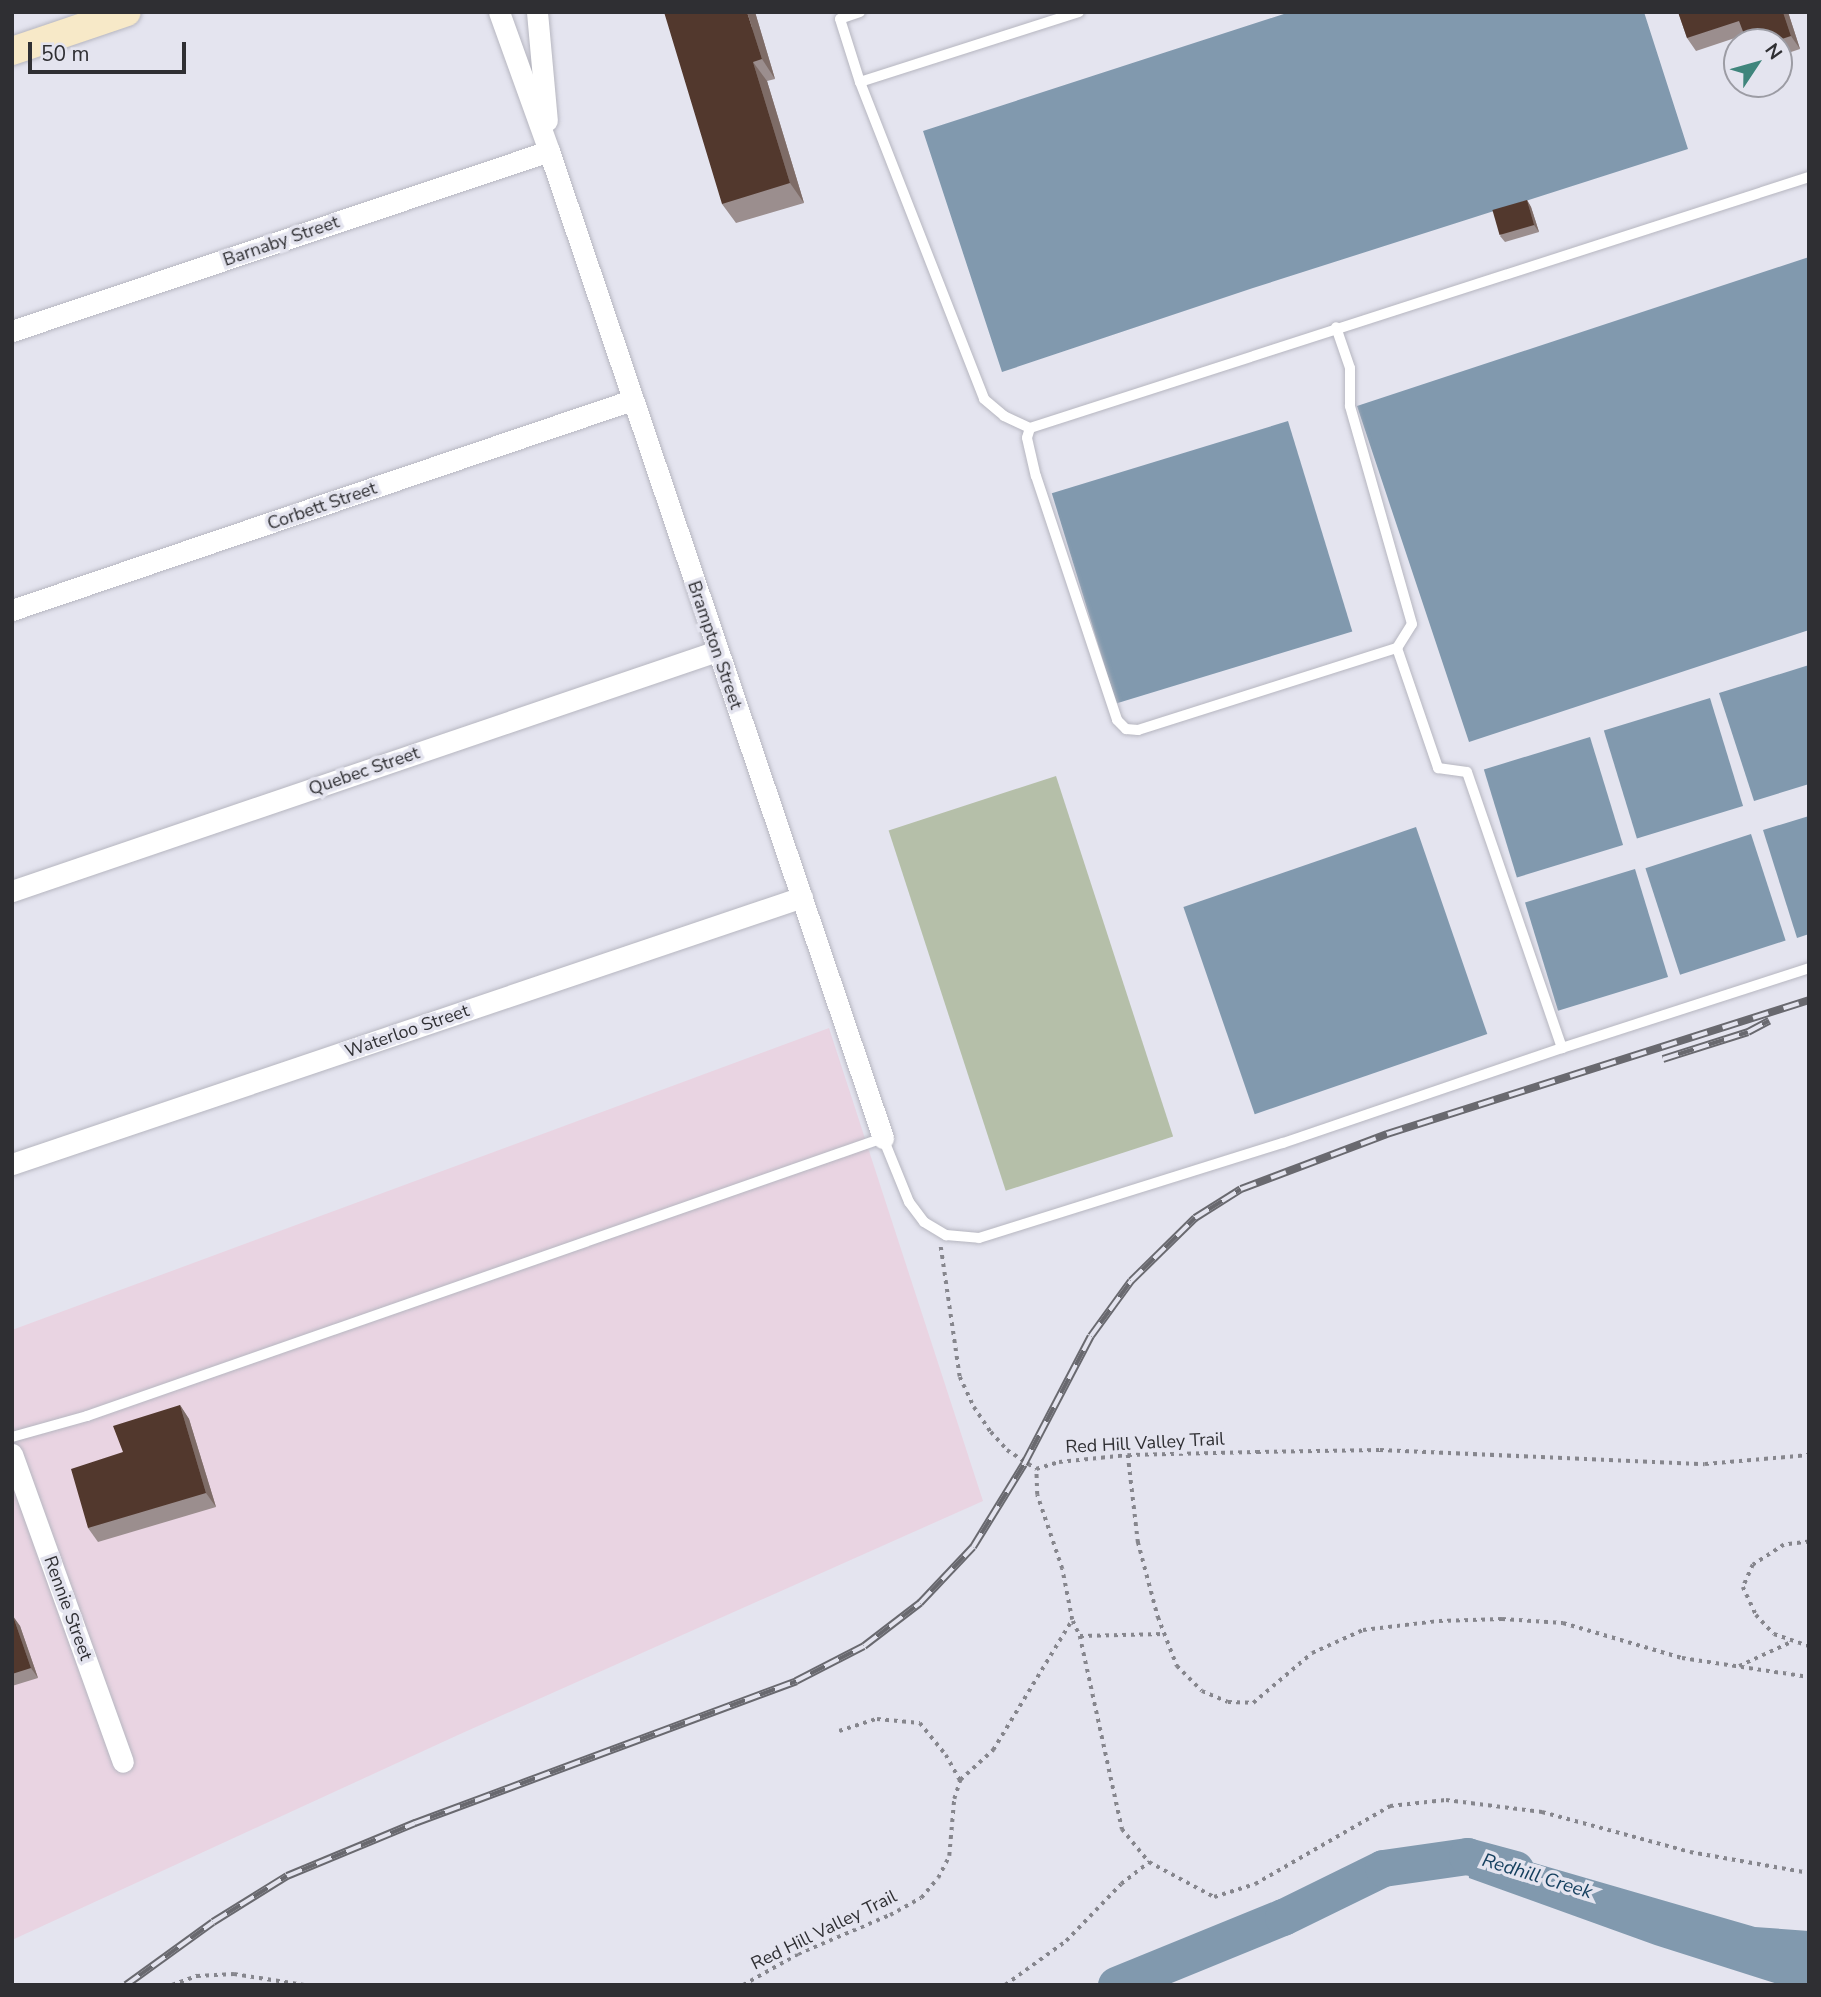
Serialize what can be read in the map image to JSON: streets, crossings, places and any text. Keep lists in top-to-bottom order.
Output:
{
  "streets": {
    "street": [
      "Barnaby Street",
      "Corbett Street",
      "Brampton Street",
      "Quebec Street",
      "Waterloo Street",
      "Rennie Street"
    ],
    "path": ["Red Hill Valley Trail"]
  },
  "crossings": [
    ["Barnaby Street", "Brampton Street"],
    ["Corbett Street", "Brampton Street"],
    ["Brampton Street", "Quebec Street"],
    ["Brampton Street", "Waterloo Street"]
  ],
  "water": ["Redhill Creek"],
  "scale_bar": "50 m",
  "north": "top right"
}
